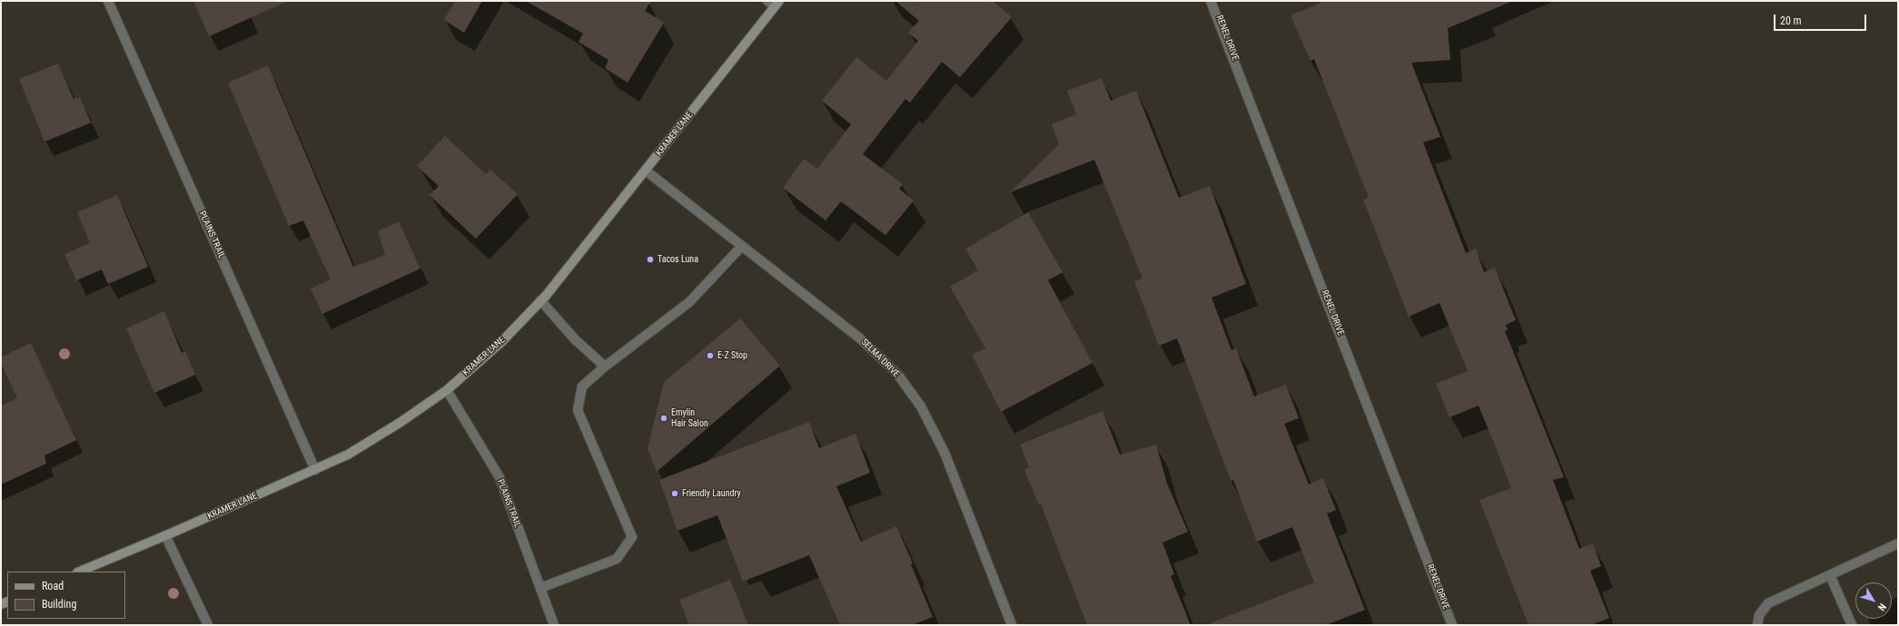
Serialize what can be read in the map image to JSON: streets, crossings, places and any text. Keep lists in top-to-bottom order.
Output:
{
  "streets": {
    "street": [
      "RENEL DRIVE",
      "KRAMER LANE",
      "PLAINS TRAIL",
      "SELMA DRIVE"
    ]
  },
  "crossings": [
    ["KRAMER LANE", "PLAINS TRAIL"],
    ["KRAMER LANE", "SELMA DRIVE"]
  ],
  "places": [
    "Tacos Luna",
    "E-Z Stop",
    "Emylin Hair Salon",
    "Friendly Laundry"
  ],
  "legend": ["Road", "Building"],
  "scale_bar": "20 m",
  "north": "bottom right"
}
